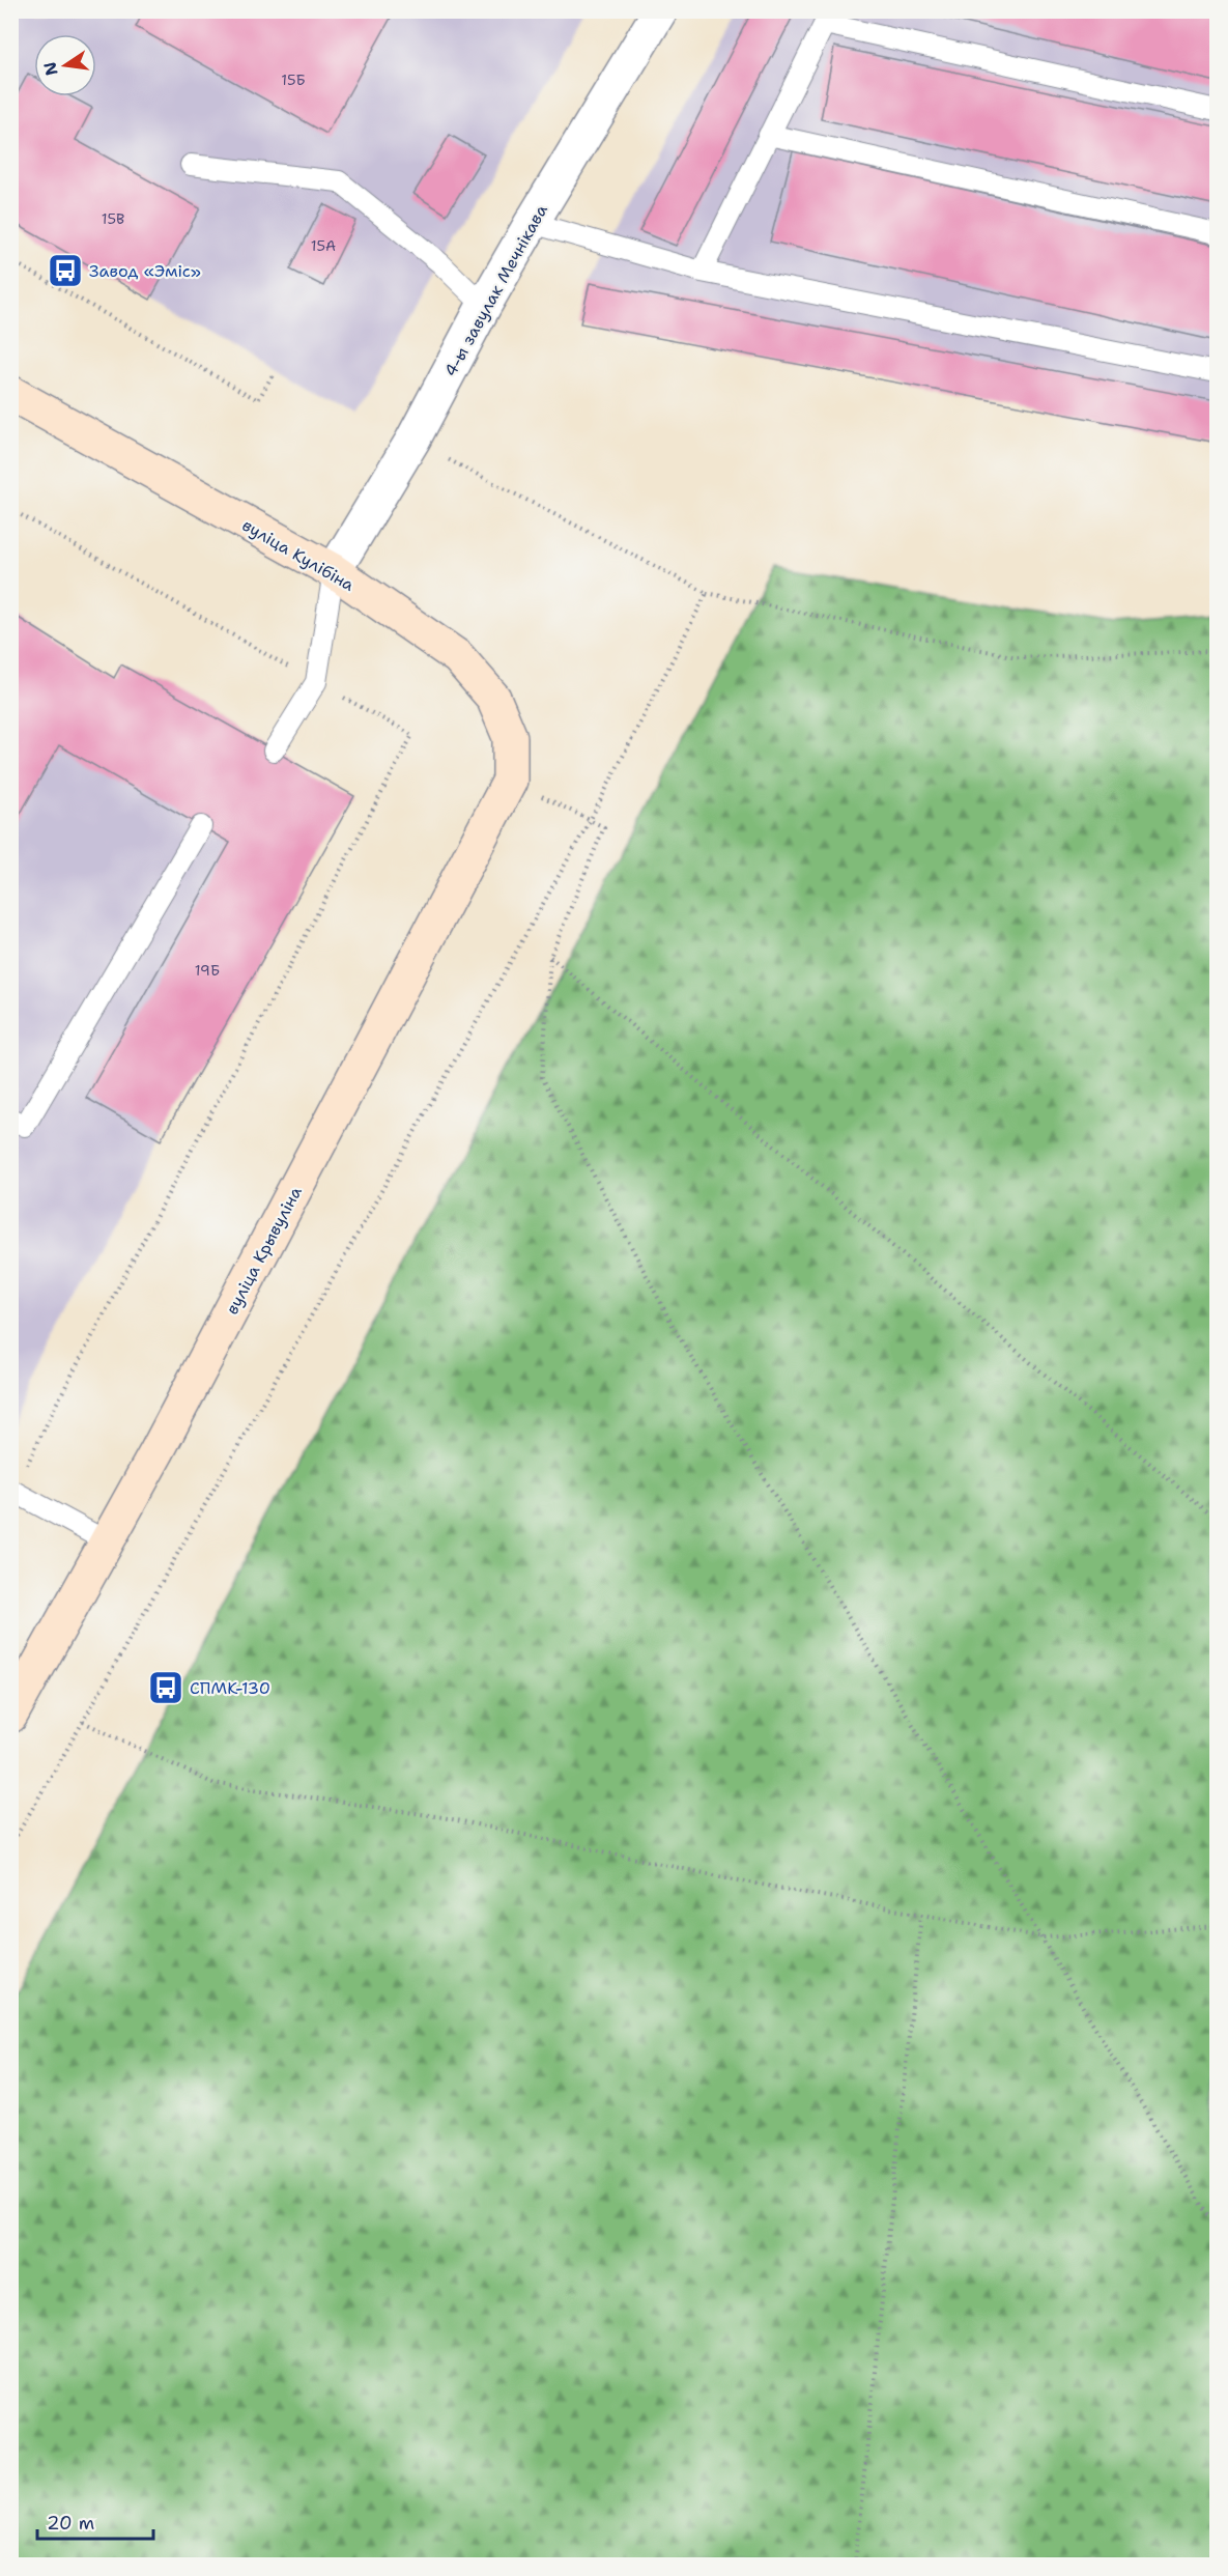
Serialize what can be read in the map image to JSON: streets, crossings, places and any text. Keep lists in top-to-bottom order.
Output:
{
  "streets": {
    "main road": ["вуліца Кулібіна", "вуліца Крывуліна"],
    "street": ["4-ы завулак Мечнікава"]
  },
  "crossings": [
    ["4-ы завулак Мечнікава", "вуліца Кулібіна"],
    ["вуліца Кулібіна", "вуліца Крывуліна"]
  ],
  "places": {
    "bus stop": ["Завод «Эміс»", "СПМК-130"]
  },
  "house_numbers": [
    "15Б",
    "15В",
    "15А",
    "19Б"
  ],
  "scale_bar": "20 m",
  "north": "left"
}
